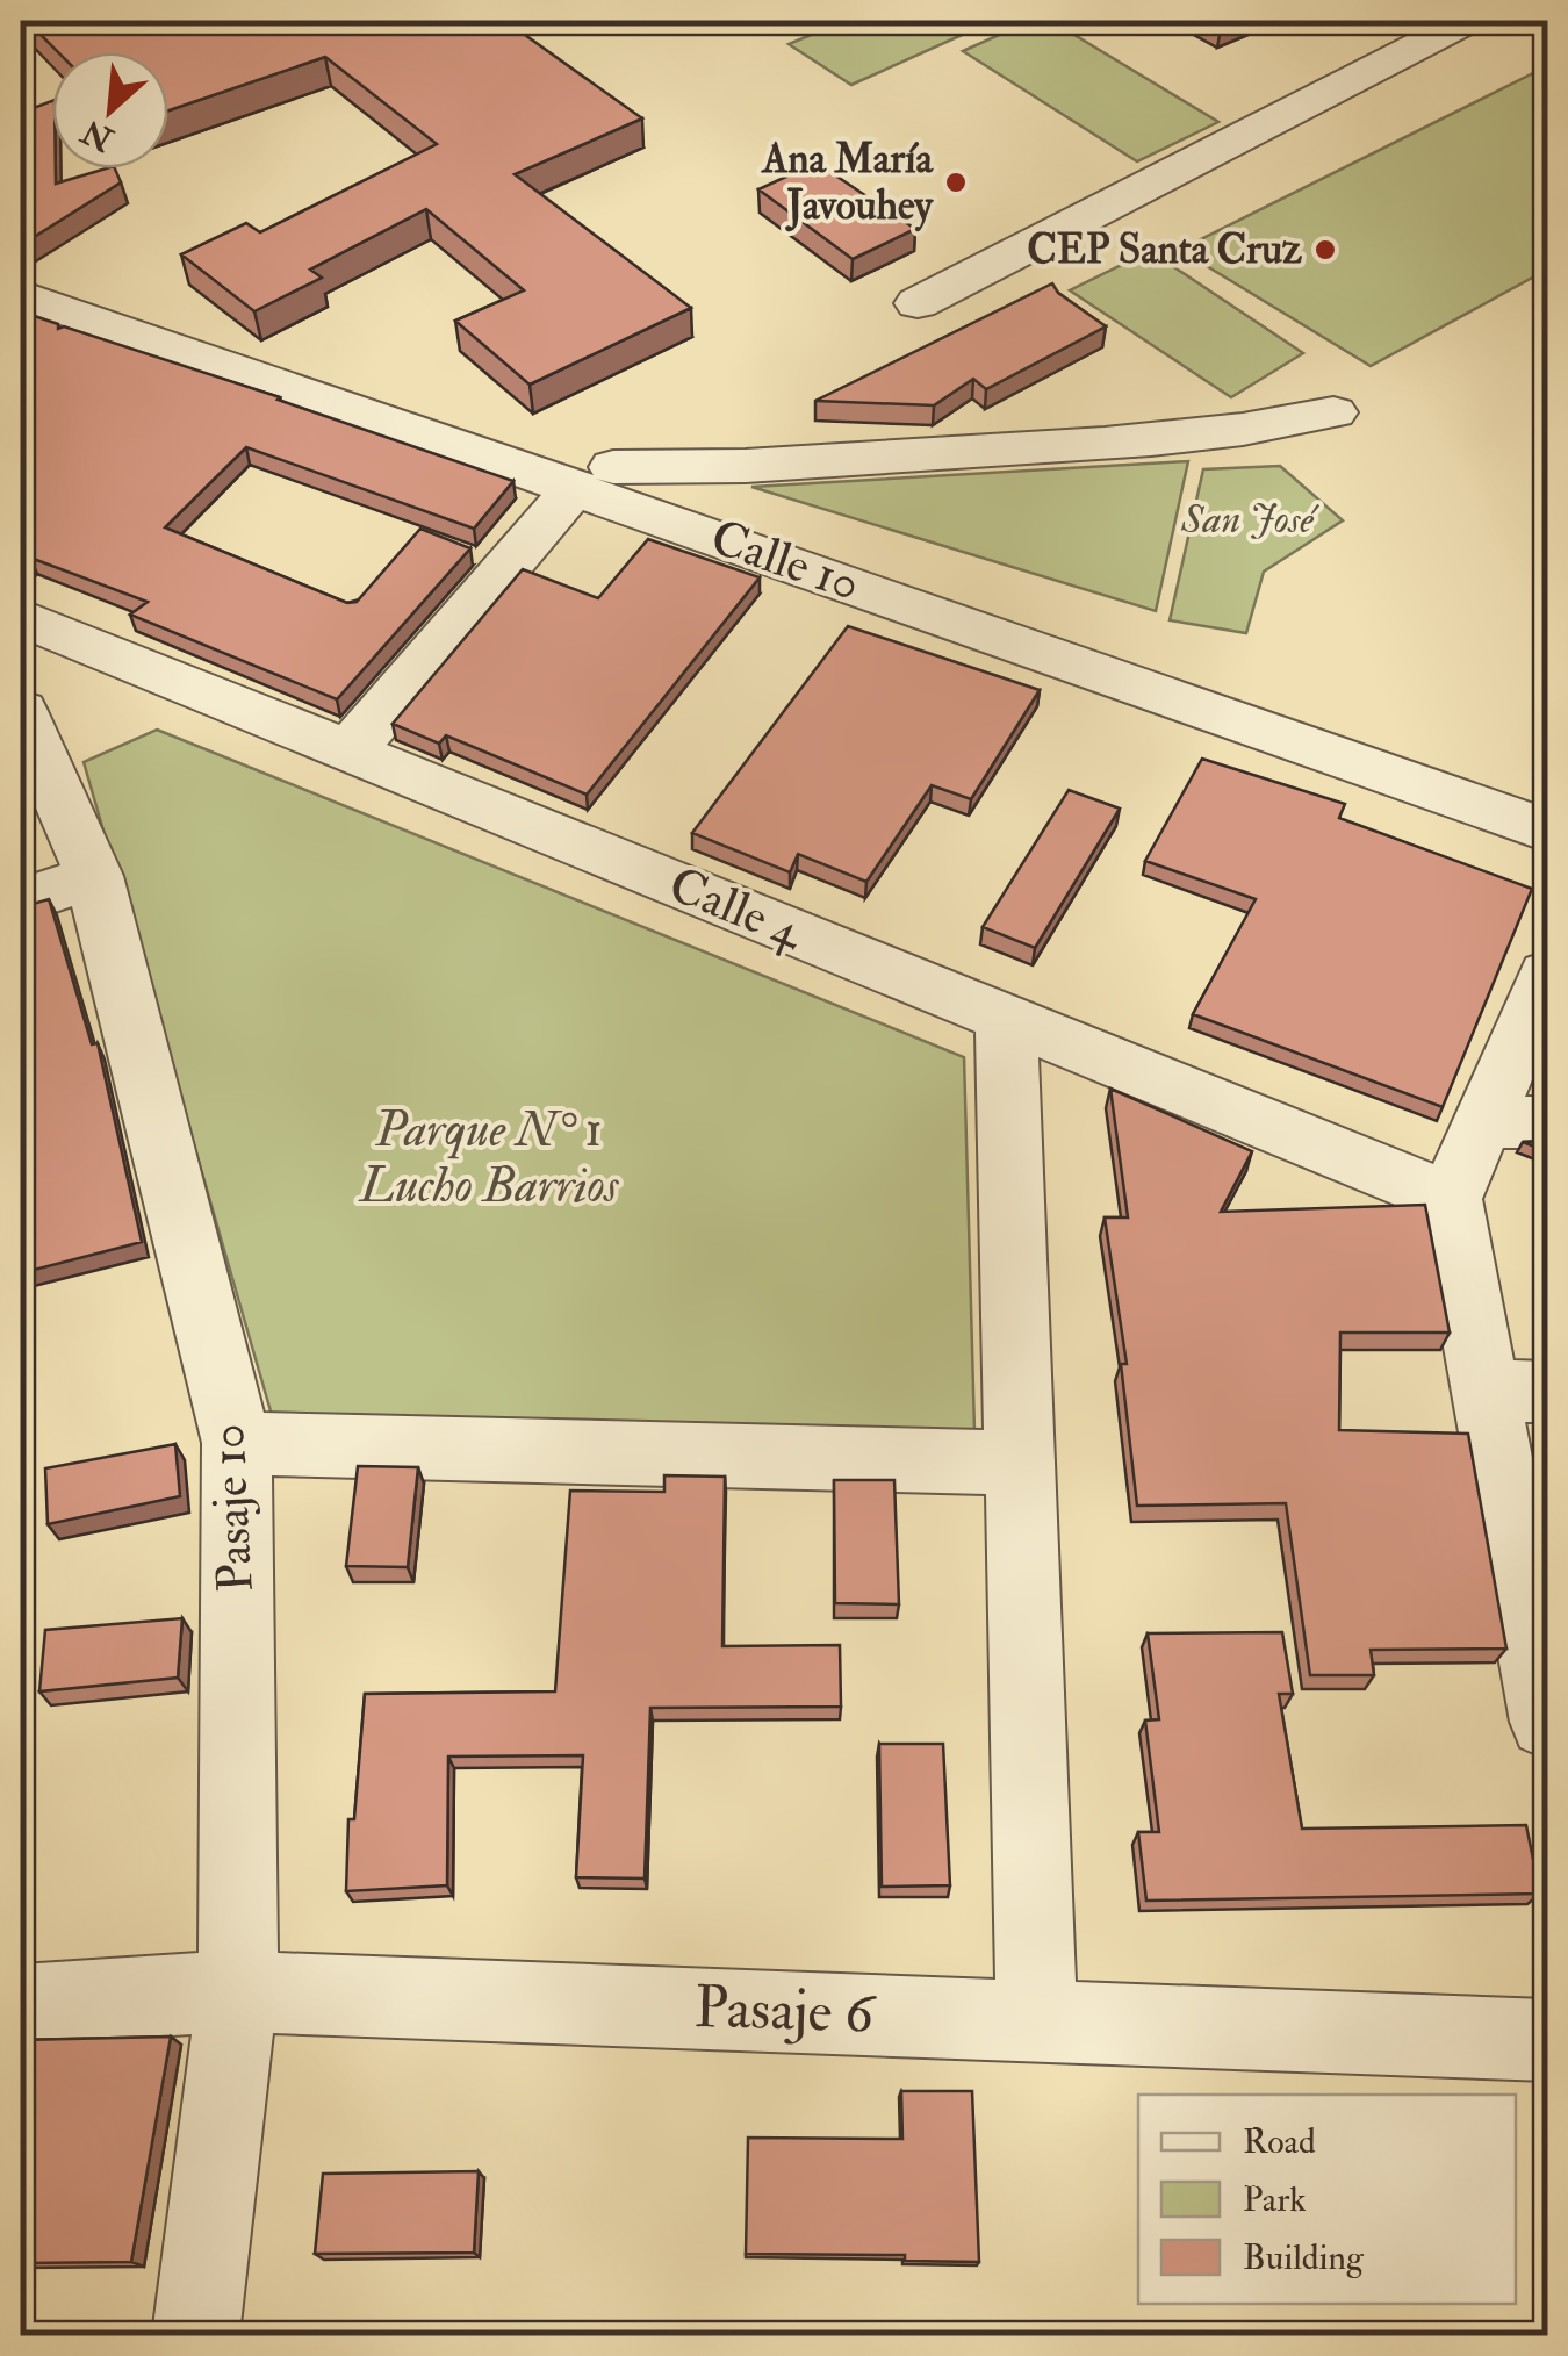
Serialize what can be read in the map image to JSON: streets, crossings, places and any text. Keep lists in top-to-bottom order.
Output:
{
  "streets": {
    "street": [
      "Calle 10",
      "Calle 4",
      "Pasaje 10",
      "Pasaje 6"
    ]
  },
  "crossings": [
    ["Pasaje 10", "Pasaje 6"]
  ],
  "parks": ["San José", "Parque N° 1 Lucho Barrios"],
  "places": ["Ana María Javouhey", "CEP Santa Cruz"],
  "legend": ["Road", "Park", "Building"],
  "north": "bottom left"
}
